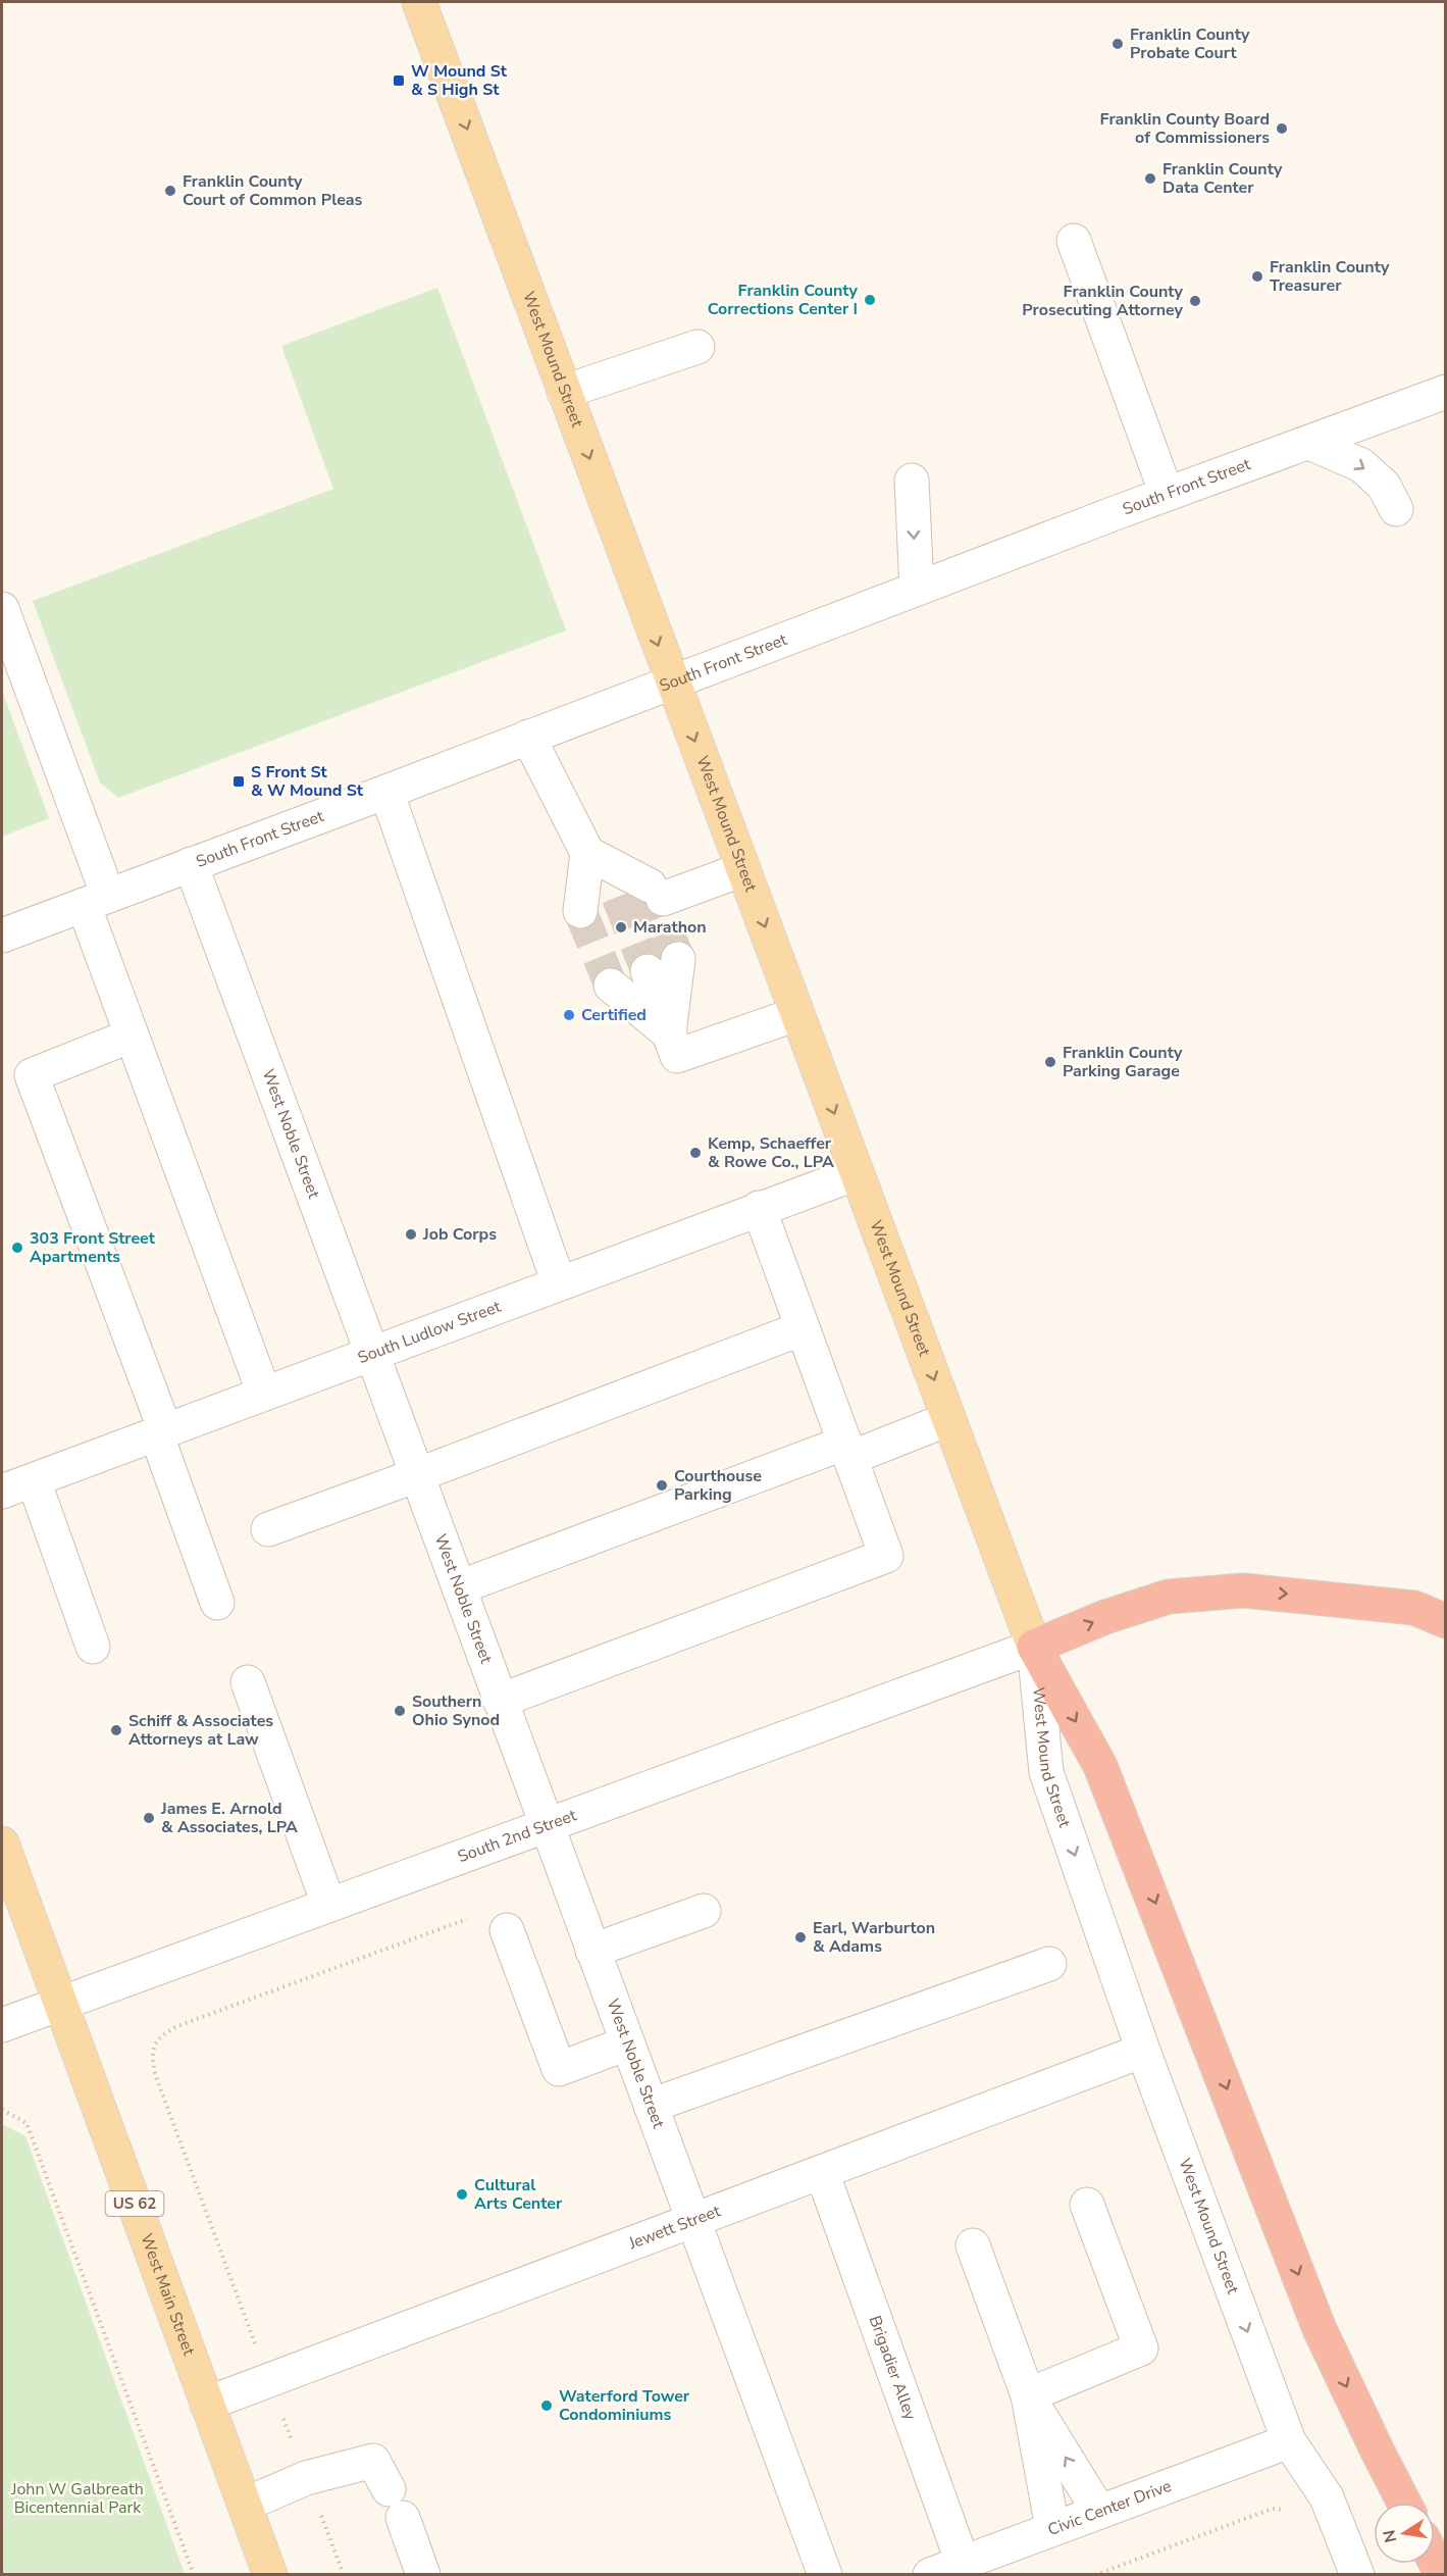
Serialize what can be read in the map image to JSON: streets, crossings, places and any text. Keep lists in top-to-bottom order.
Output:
{
  "streets": {
    "main road": ["West Mound Street", "US 62", "West Main Street"],
    "street": [
      "South Front Street",
      "West Noble Street",
      "South Ludlow Street",
      "South 2nd Street",
      "Jewett Street",
      "Brigadier Alley",
      "Civic Center Drive"
    ]
  },
  "crossings": [
    ["West Mound Street", "South Front Street"],
    ["West Mound Street", "South Ludlow Street"],
    ["West Mound Street", "South 2nd Street"],
    ["West Mound Street", "Jewett Street"],
    ["West Mound Street", "Civic Center Drive"],
    ["South Front Street", "West Noble Street"],
    ["West Noble Street", "South Ludlow Street"],
    ["West Noble Street", "South 2nd Street"],
    ["West Noble Street", "Jewett Street"],
    ["South 2nd Street", "West Main Street"],
    ["Jewett Street", "West Main Street"],
    ["Jewett Street", "Brigadier Alley"],
    ["Brigadier Alley", "Civic Center Drive"]
  ],
  "one_way": ["West Mound Street"],
  "parks": ["John W Galbreath Bicentennial Park"],
  "places": {
    "other": [
      "Franklin County Probate Court",
      "Franklin County Board of Commissioners",
      "Franklin County Data Center",
      "Franklin County Court of Common Pleas",
      "Franklin County Treasurer",
      "Franklin County Corrections Center I",
      "Franklin County Prosecuting Attorney",
      "Marathon",
      "Certified",
      "Franklin County Parking Garage",
      "Kemp, Schaeffer & Rowe Co., LPA",
      "Job Corps",
      "303 Front Street Apartments",
      "Courthouse Parking",
      "Southern Ohio Synod",
      "Schiff & Associates Attorneys at Law",
      "James E. Arnold & Associates, LPA",
      "Earl, Warburton & Adams",
      "Cultural Arts Center",
      "Waterford Tower Condominiums"
    ],
    "transit": ["W Mound St & S High St", "S Front St & W Mound St"]
  },
  "north": "left"
}
